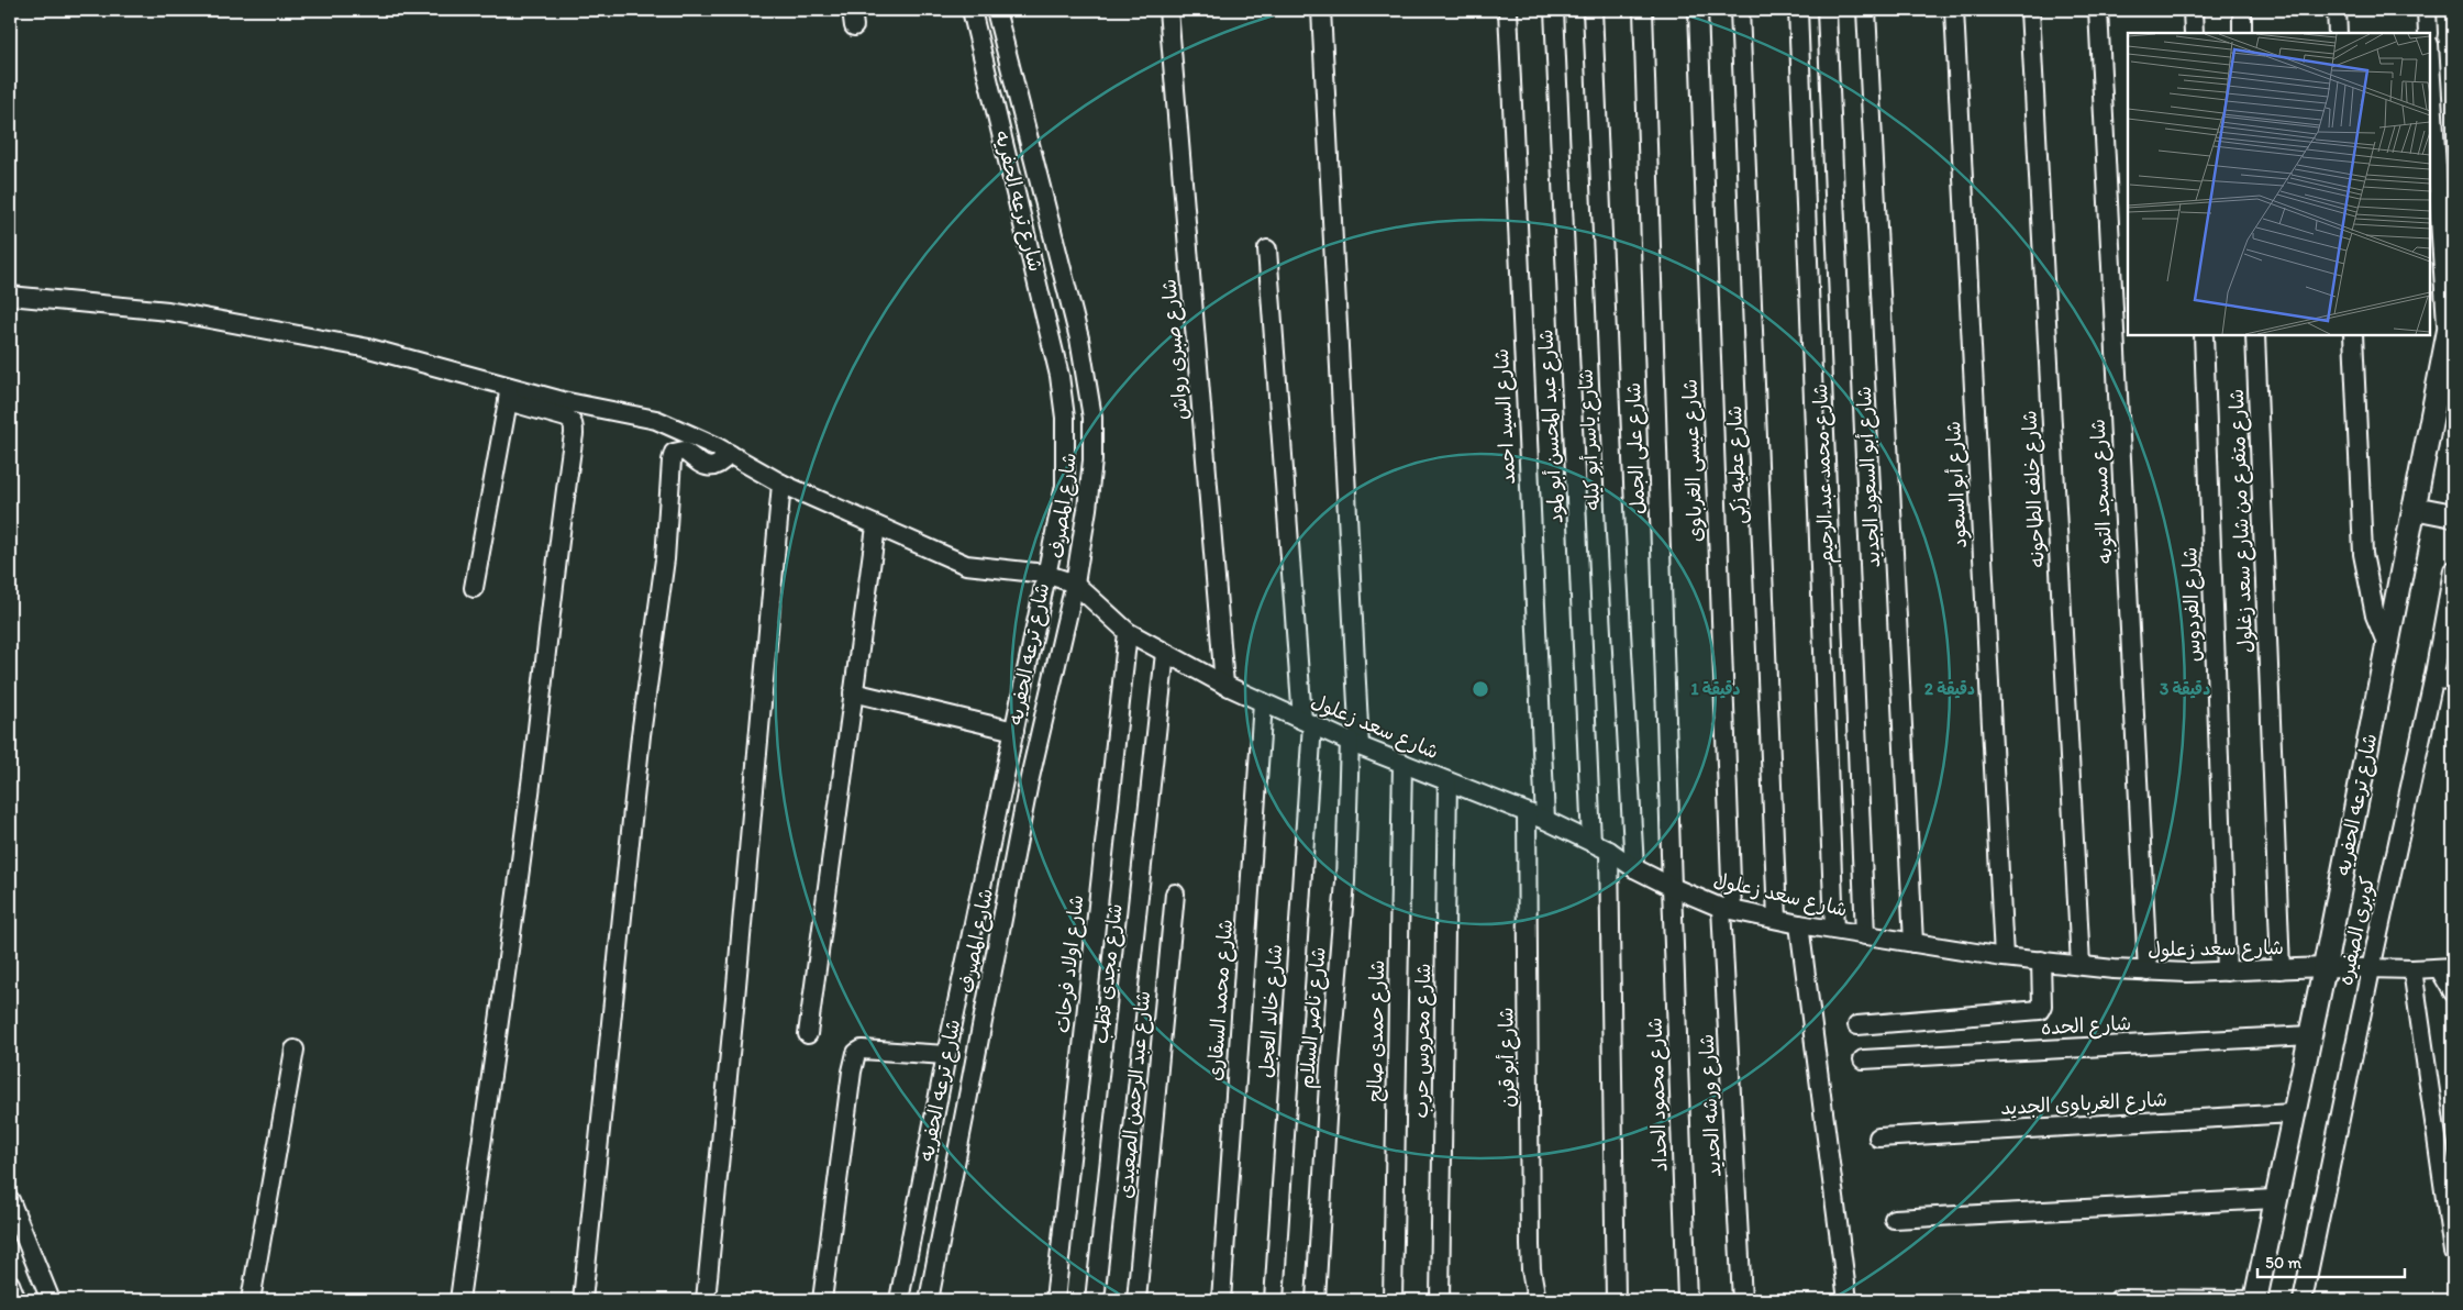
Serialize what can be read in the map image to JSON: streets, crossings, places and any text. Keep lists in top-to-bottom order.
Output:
{
  "streets": {
    "street": [
      "شارع ترعه الحفريه",
      "شارع صبرى رواش",
      "شارع السيد احمد",
      "شارع عبد المحسن أبو لمود",
      "شارع ياسر أبو كيله",
      "شارع على الجمل",
      "شارع عيسى الغرباوى",
      "شارع عطيه زكى",
      "شارع محمد عبد الرحيم",
      "شارع أبو السعود الجديد",
      "شارع أبو السعود",
      "شارع خلف الطاحونه",
      "شارع مسجد التوبه",
      "شارع المصرف",
      "شارع متفرع من شارع سعد زغلول",
      "شارع الفردوس",
      "شارع سعد زعلول",
      "كوبرى الصفيره",
      "شارع اولاد فرحات",
      "شارع مجدى قطب",
      "شارع محمد السقارى",
      "شارع خالد العجل",
      "شارع ناصر السلام",
      "شارع الحده",
      "شارع حمدى صالح",
      "شارع محروس حرب",
      "شارع أبو قرن",
      "شارع عبد الرحمن الصعيدى",
      "شارع محمود الحداد",
      "شارع الغرباوى الجديد",
      "شارع ورشه الحديد"
    ]
  },
  "crossings": [
    ["شارع ترعه الحفريه", "شارع سعد زعلول"],
    ["شارع ترعه الحفريه", "شارع الحده"],
    ["شارع ترعه الحفريه", "شارع الغرباوى الجديد"],
    ["شارع صبرى رواش", "شارع سعد زعلول"],
    ["شارع السيد احمد", "شارع سعد زعلول"],
    ["شارع عبد المحسن أبو لمود", "شارع سعد زعلول"],
    ["شارع ياسر أبو كيله", "شارع سعد زعلول"],
    ["شارع على الجمل", "شارع سعد زعلول"],
    ["شارع على الجمل", "شارع محمود الحداد"],
    ["شارع عيسى الغرباوى", "شارع سعد زعلول"],
    ["شارع عيسى الغرباوى", "شارع ورشه الحديد"],
    ["شارع عطيه زكى", "شارع سعد زعلول"],
    ["شارع محمد عبد الرحيم", "شارع سعد زعلول"],
    ["شارع أبو السعود الجديد", "شارع سعد زعلول"],
    ["شارع أبو السعود", "شارع سعد زعلول"],
    ["شارع خلف الطاحونه", "شارع سعد زعلول"],
    ["شارع مسجد التوبه", "شارع سعد زعلول"],
    ["شارع المصرف", "شارع سعد زعلول"],
    ["شارع متفرع من شارع سعد زغلول", "شارع سعد زعلول"],
    ["شارع الفردوس", "شارع سعد زعلول"],
    ["شارع سعد زعلول", "كوبرى الصفيره"],
    ["شارع سعد زعلول", "شارع اولاد فرحات"],
    ["شارع سعد زعلول", "شارع مجدى قطب"],
    ["شارع سعد زعلول", "شارع محمد السقارى"],
    ["شارع سعد زعلول", "شارع خالد العجل"],
    ["شارع سعد زعلول", "شارع ناصر السلام"],
    ["شارع سعد زعلول", "شارع حمدى صالح"],
    ["شارع سعد زعلول", "شارع محروس حرب"],
    ["شارع سعد زعلول", "شارع أبو قرن"],
    ["شارع سعد زعلول", "شارع محمود الحداد"],
    ["شارع سعد زعلول", "شارع ورشه الحديد"]
  ],
  "scale_bar": "50 m",
  "rings": ["1 دقيقة", "2 دقيقة", "3 دقيقة"]
}
